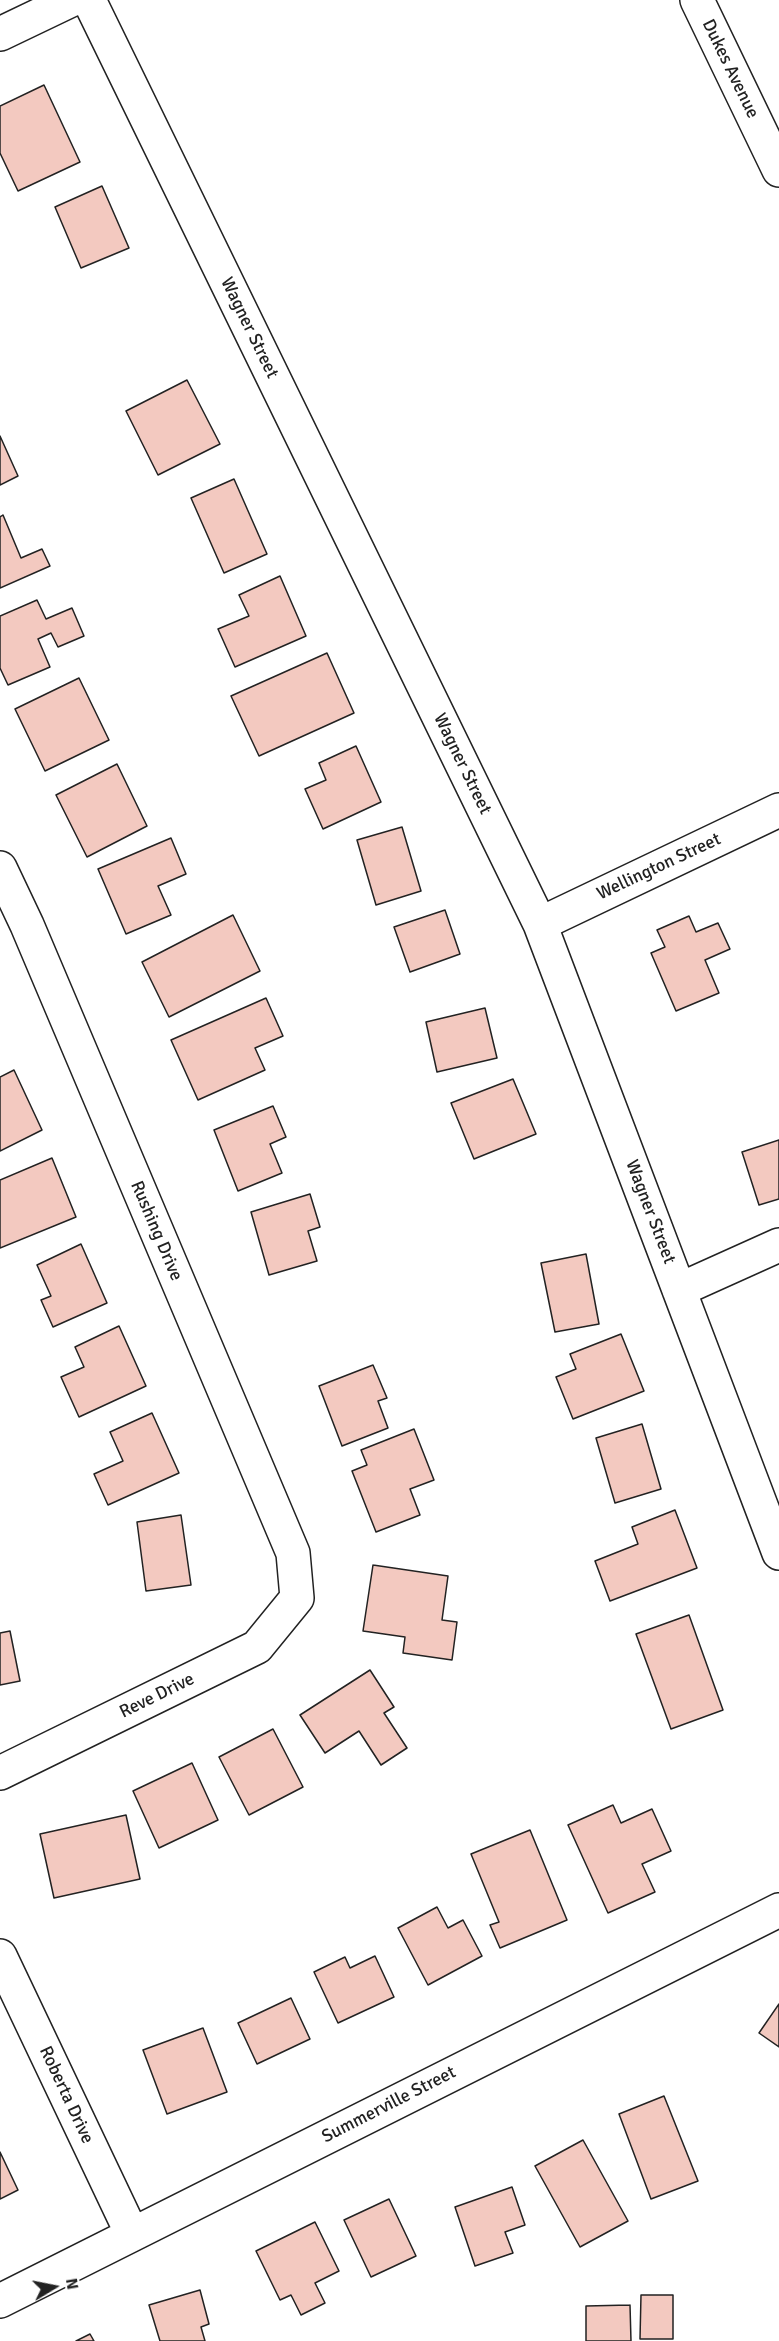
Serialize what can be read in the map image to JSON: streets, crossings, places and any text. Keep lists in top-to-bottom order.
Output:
{
  "streets": {
    "street": [
      "Dukes Avenue",
      "Wagner Street",
      "Wellington Street",
      "Rushing Drive",
      "Reve Drive",
      "Roberta Drive",
      "Summerville Street"
    ]
  },
  "crossings": [
    ["Wagner Street", "Wellington Street"],
    ["Rushing Drive", "Reve Drive"],
    ["Roberta Drive", "Summerville Street"]
  ],
  "north": "right"
}
